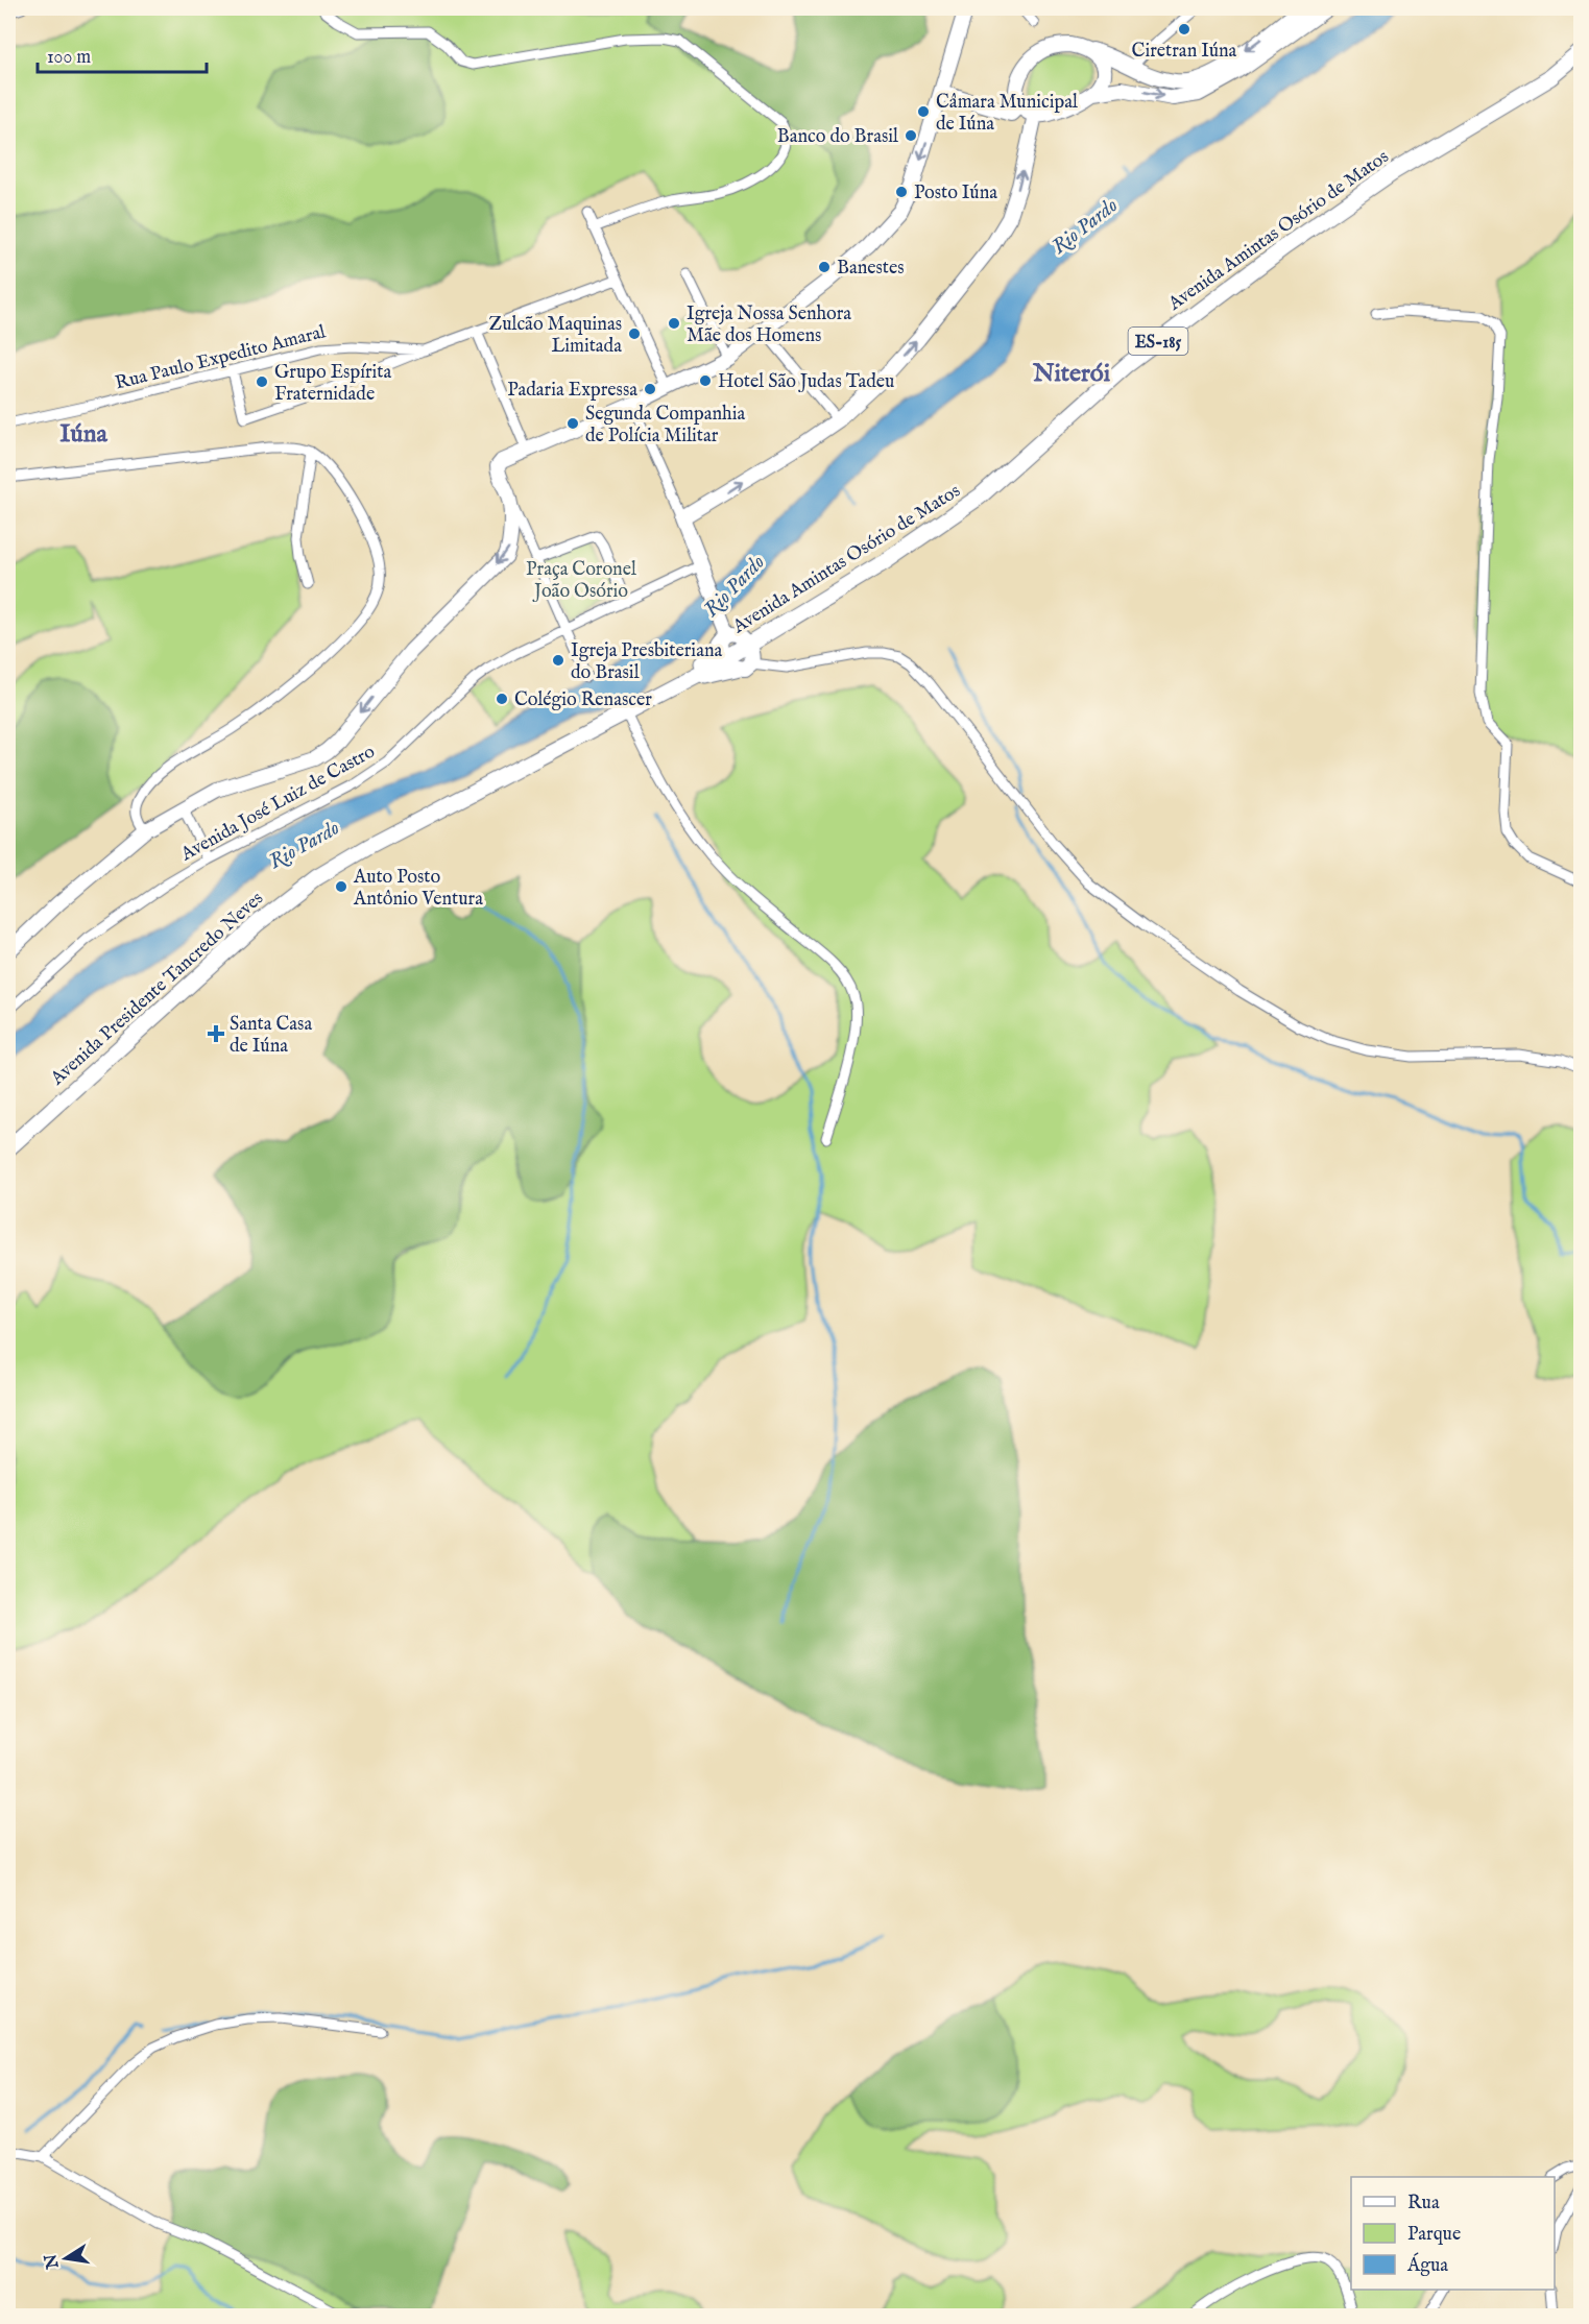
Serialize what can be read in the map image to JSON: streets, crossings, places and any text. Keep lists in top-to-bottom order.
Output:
{
  "streets": {
    "main road": ["Avenida Amintas Osório de Matos", "ES-185", "Avenida Presidente Tancredo Neves"],
    "street": ["Rua Paulo Expedito Amaral", "Avenida José Luiz de Castro"]
  },
  "districts": ["Niterói", "Iúna"],
  "water": ["Rio Pardo"],
  "parks": ["Praça Coronel João Osório"],
  "places": {
    "other": [
      "Ciretran Iúna",
      "Câmara Municipal de Iúna",
      "Banco do Brasil",
      "Posto Iúna",
      "Banestes",
      "Igreja Nossa Senhora Mãe dos Homens",
      "Zulcão Maquinas Limitada",
      "Hotel São Judas Tadeu",
      "Grupo Espírita Fraternidade",
      "Padaria Expressa",
      "Segunda Companhia de Polícia Militar",
      "Igreja Presbiteriana do Brasil",
      "Colégio Renascer",
      "Auto Posto Antônio Ventura"
    ],
    "health": ["Santa Casa de Iúna"]
  },
  "legend": ["Rua", "Parque", "Água"],
  "scale_bar": "100 m",
  "north": "left"
}
